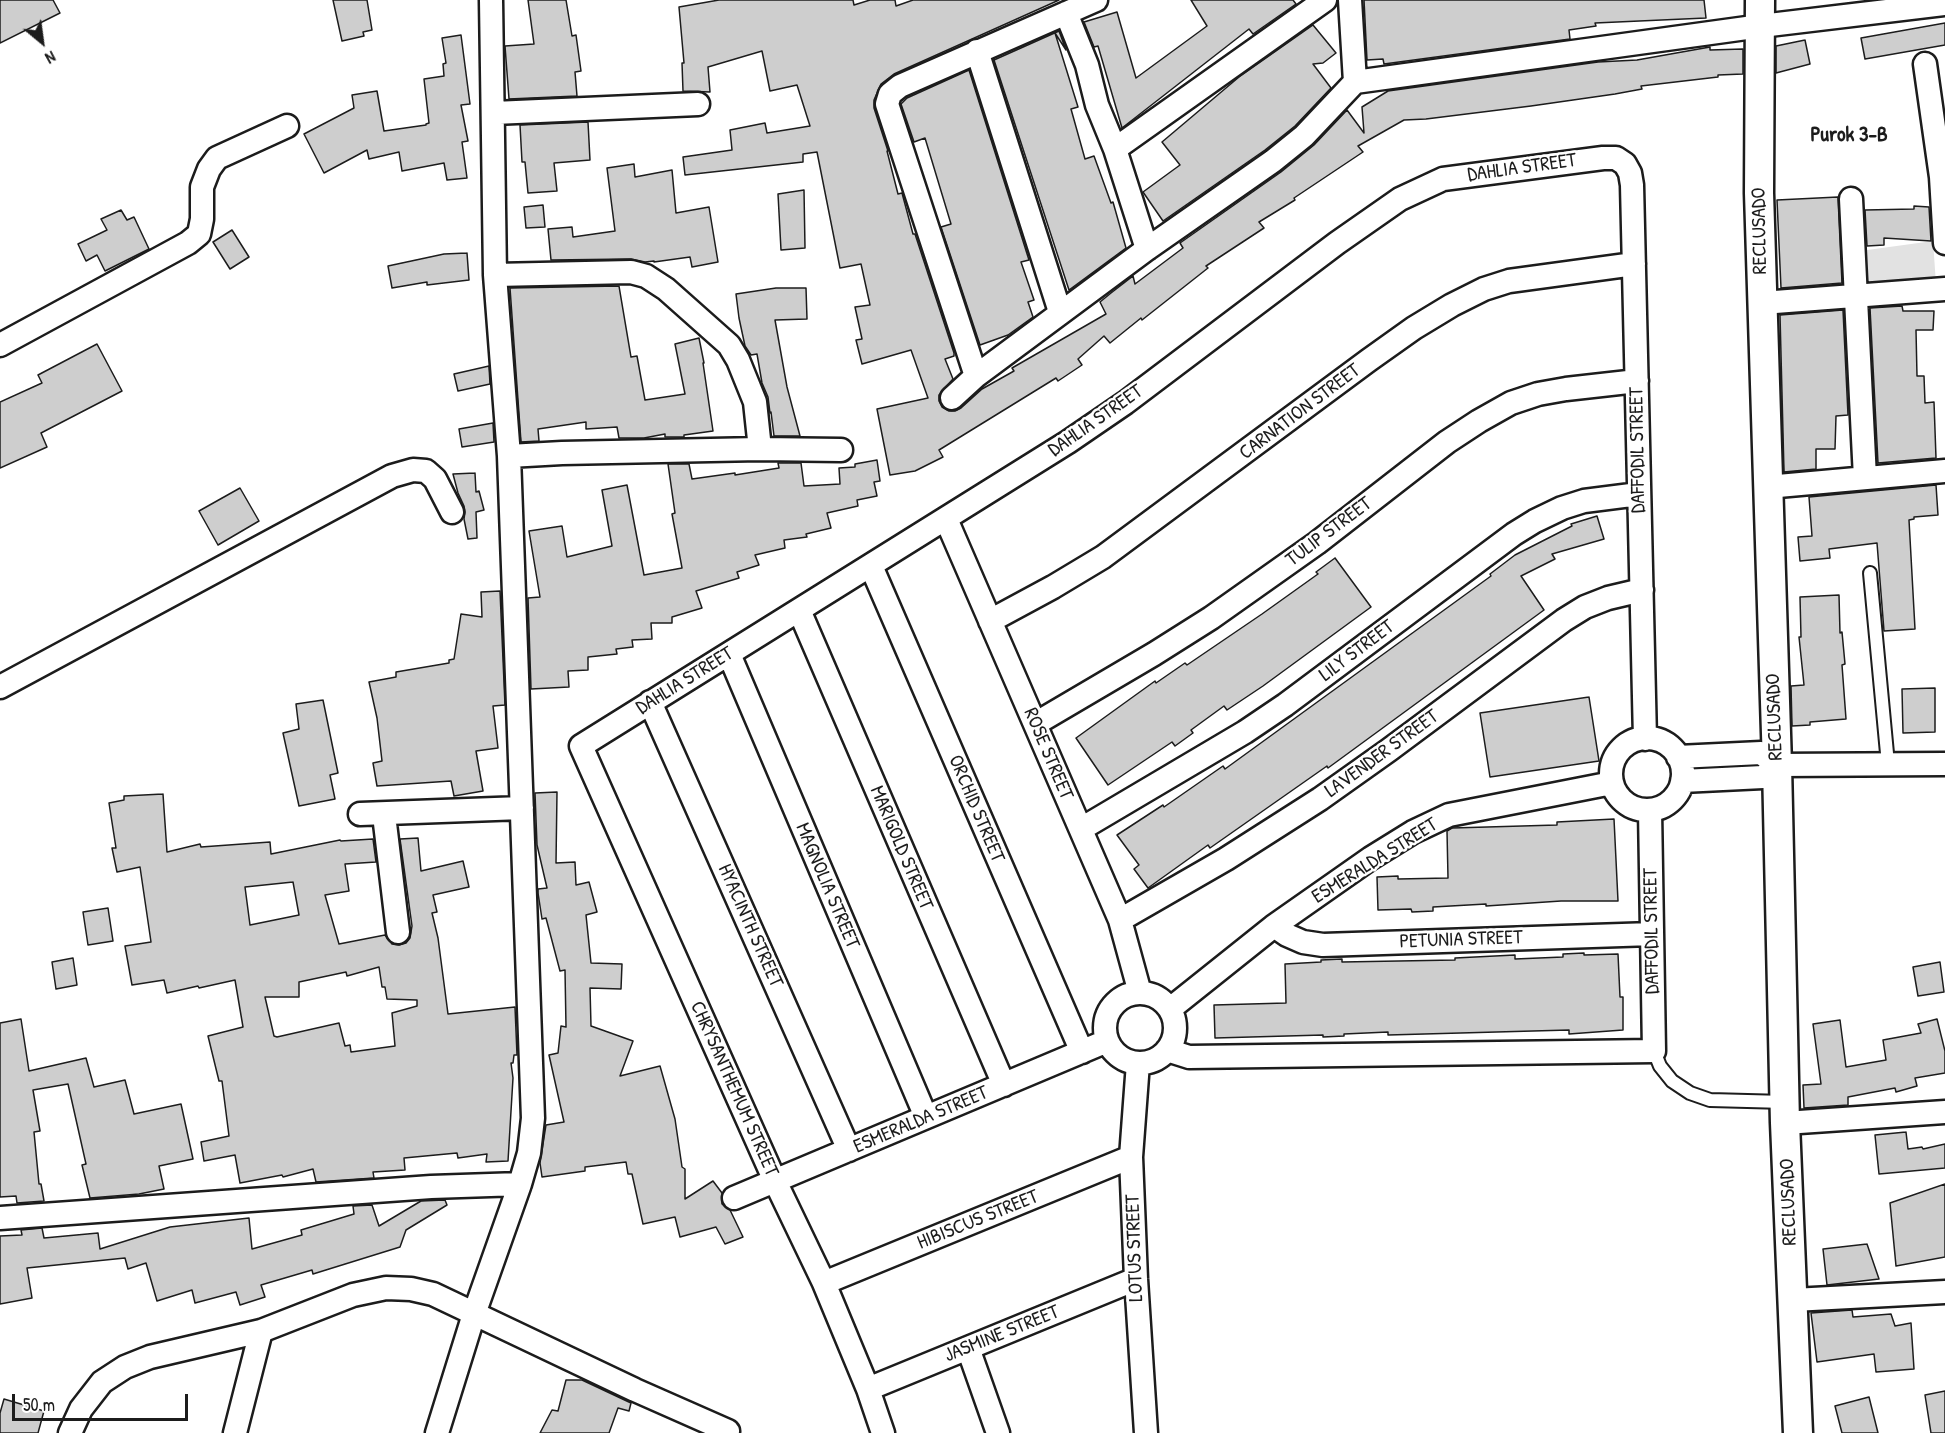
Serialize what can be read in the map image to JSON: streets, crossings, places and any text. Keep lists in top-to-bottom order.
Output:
{
  "streets": {
    "street": [
      "DAHLIA STREET",
      "RECLUSADO",
      "CARNATION STREET",
      "DAFFODIL STREET",
      "TULIP STREET",
      "LILY STREET",
      "ROSE STREET",
      "LAVENDER STREET",
      "ORCHID STREET",
      "MARIGOLD STREET",
      "ESMERALDA STREET",
      "MAGNOLIA STREET",
      "HYACINTH STREET",
      "PETUNIA STREET",
      "CHRYSANTHEMUM STREET",
      "HIBISCUS STREET",
      "LOTUS STREET",
      "JASMINE STREET"
    ]
  },
  "crossings": [
    ["DAHLIA STREET", "DAFFODIL STREET"],
    ["DAHLIA STREET", "ROSE STREET"],
    ["DAHLIA STREET", "ORCHID STREET"],
    ["DAHLIA STREET", "MARIGOLD STREET"],
    ["DAHLIA STREET", "MAGNOLIA STREET"],
    ["DAHLIA STREET", "HYACINTH STREET"],
    ["DAHLIA STREET", "CHRYSANTHEMUM STREET"],
    ["CARNATION STREET", "DAFFODIL STREET"],
    ["CARNATION STREET", "ROSE STREET"],
    ["DAFFODIL STREET", "TULIP STREET"],
    ["DAFFODIL STREET", "LILY STREET"],
    ["DAFFODIL STREET", "LAVENDER STREET"],
    ["DAFFODIL STREET", "ESMERALDA STREET"],
    ["DAFFODIL STREET", "PETUNIA STREET"],
    ["TULIP STREET", "ROSE STREET"],
    ["LILY STREET", "ROSE STREET"],
    ["ROSE STREET", "LAVENDER STREET"],
    ["ROSE STREET", "ESMERALDA STREET"],
    ["ROSE STREET", "LOTUS STREET"],
    ["ORCHID STREET", "ESMERALDA STREET"],
    ["MARIGOLD STREET", "ESMERALDA STREET"],
    ["ESMERALDA STREET", "MAGNOLIA STREET"],
    ["ESMERALDA STREET", "HYACINTH STREET"],
    ["ESMERALDA STREET", "PETUNIA STREET"],
    ["ESMERALDA STREET", "CHRYSANTHEMUM STREET"],
    ["ESMERALDA STREET", "LOTUS STREET"],
    ["CHRYSANTHEMUM STREET", "HIBISCUS STREET"],
    ["CHRYSANTHEMUM STREET", "JASMINE STREET"],
    ["HIBISCUS STREET", "LOTUS STREET"],
    ["LOTUS STREET", "JASMINE STREET"]
  ],
  "districts": ["Purok 3-B"],
  "scale_bar": "50 m",
  "north": "bottom right"
}
